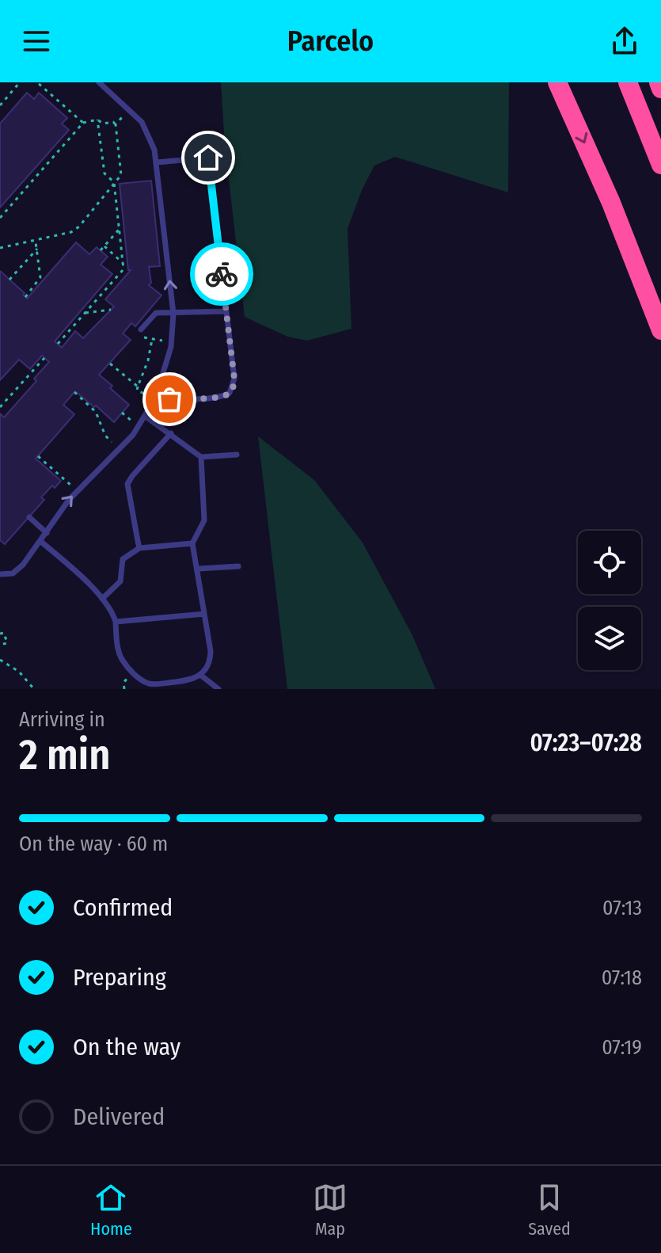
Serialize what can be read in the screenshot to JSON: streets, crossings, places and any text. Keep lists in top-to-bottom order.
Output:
{
  "page": {
    "header": "Parcelo",
    "heading": ["2 min", "Arriving in", "07:23–07:28"],
    "bar": "On the way · 60 m",
    "list": [
      ["Confirmed", "07:13"],
      ["Preparing", "07:18"],
      ["On the way", "07:19"],
      "Delivered"
    ],
    "tabs": ["Home", "Map", "Saved"]
  }
}
